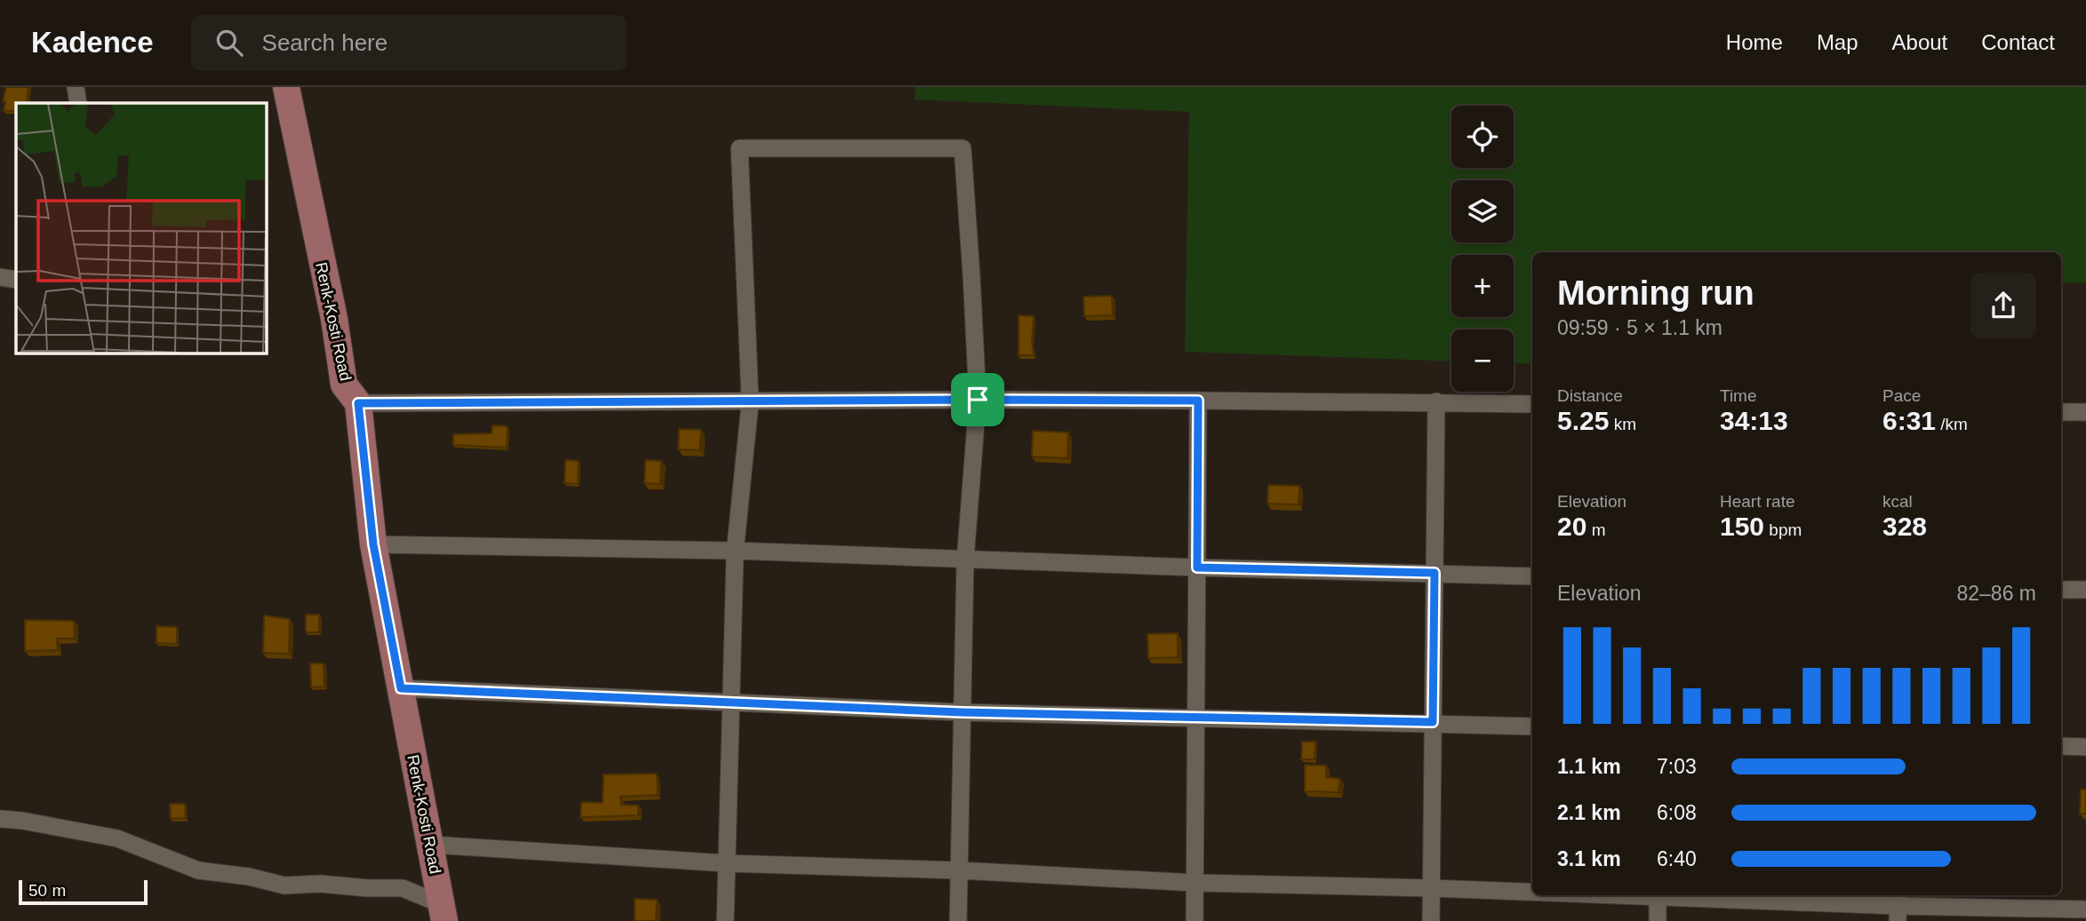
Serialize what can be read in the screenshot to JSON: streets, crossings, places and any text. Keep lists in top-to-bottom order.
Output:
{
  "streets": {
    "main road": ["Renk-Kosti Road"]
  },
  "scale_bar": "50 m",
  "page": {
    "header": "Kadence",
    "search": "Search here",
    "nav": [
      "Home",
      "Map",
      "About",
      "Contact"
    ],
    "map_buttons": ["+", "−"],
    "heading": ["Morning run", "09:59 · 5 × 1.1 km"],
    "stats": [
      ["Distance", "5.25 km"],
      ["Time", "34:13"],
      ["Pace", "6:31 /km"],
      ["Elevation", "20 m"],
      ["Heart rate", "150 bpm"],
      ["kcal", "328"]
    ],
    "chart": ["Elevation", "82–86 m"],
    "list": [
      {
        "name": "1.1 km",
        "note": "7:03"
      },
      {
        "name": "2.1 km",
        "note": "6:08"
      },
      {
        "name": "3.1 km",
        "note": "6:40"
      }
    ],
    "scale": "50 m"
  }
}
